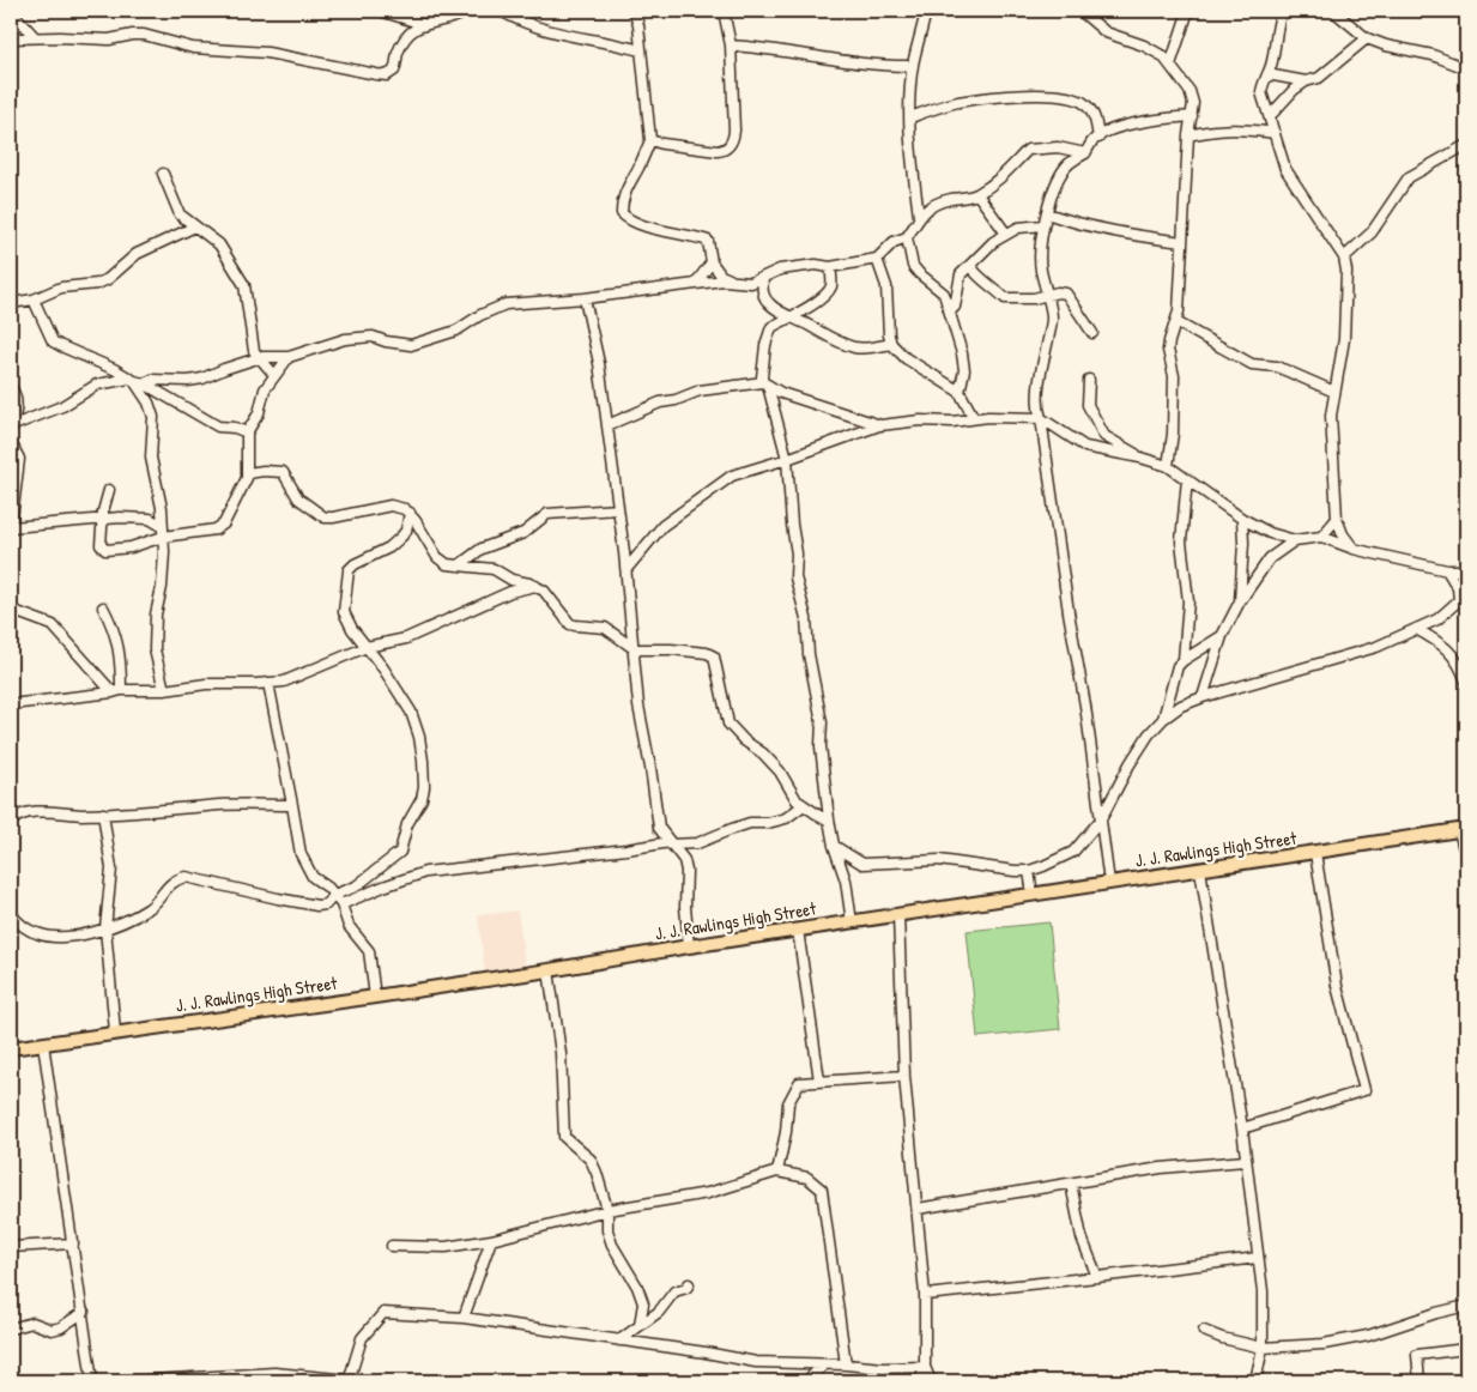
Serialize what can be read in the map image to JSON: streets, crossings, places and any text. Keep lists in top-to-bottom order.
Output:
{
  "streets": {
    "main road": ["J. J. Rawlings High Street"]
  }
}
